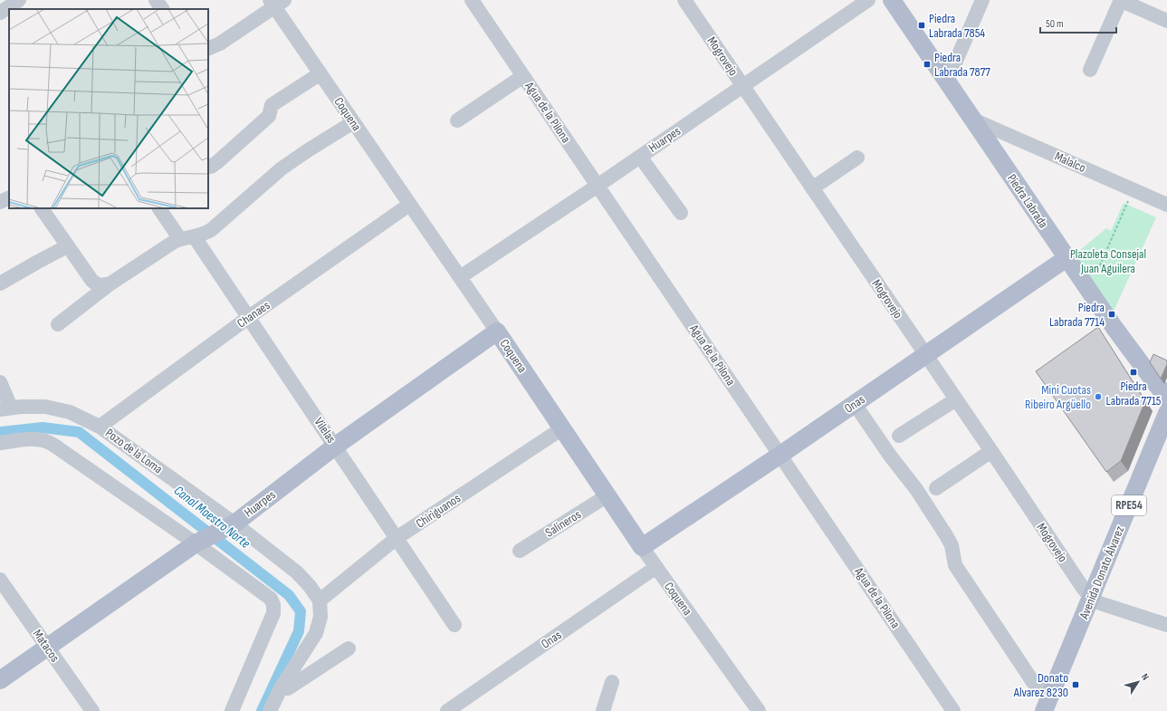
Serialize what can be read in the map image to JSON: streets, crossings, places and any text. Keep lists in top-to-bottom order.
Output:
{
  "streets": {
    "main road": [
      "Coquena",
      "Huarpes",
      "Piedra Labrada",
      "Onas",
      "RPE54",
      "Avenida Donato Álvarez"
    ],
    "street": [
      "Mogrovejo",
      "Agua de la Pilona",
      "Malalco",
      "Chanaes",
      "Vilelas",
      "Pozo de la Loma",
      "Chiriguanos",
      "Salineros",
      "Matacos"
    ]
  },
  "crossings": [
    ["Mogrovejo", "Huarpes"],
    ["Mogrovejo", "Onas"],
    ["Mogrovejo", "Avenida Donato Álvarez"],
    ["Agua de la Pilona", "Huarpes"],
    ["Agua de la Pilona", "Onas"],
    ["Coquena", "Huarpes"],
    ["Coquena", "Chanaes"],
    ["Coquena", "Onas"],
    ["Coquena", "Chiriguanos"],
    ["Coquena", "Salineros"],
    ["Huarpes", "Vilelas"],
    ["Huarpes", "Pozo de la Loma"],
    ["Huarpes", "Matacos"],
    ["Malalco", "Piedra Labrada"],
    ["Piedra Labrada", "Onas"],
    ["Chanaes", "Vilelas"],
    ["Chanaes", "Pozo de la Loma"],
    ["Vilelas", "Chiriguanos"],
    ["Pozo de la Loma", "Chiriguanos"]
  ],
  "water": ["Canal Maestro Norte"],
  "parks": ["Plazoleta Consejal Juan Aguilera"],
  "places": {
    "transit": [
      "Piedra Labrada 7854",
      "Piedra Labrada 7877",
      "Piedra Labrada 7714",
      "Piedra Labrada 7715",
      "Donato Alvarez 8230"
    ],
    "other": ["Mini Cuotas Ribeiro Argüello"]
  },
  "scale_bar": "50 m",
  "north": "top right"
}
